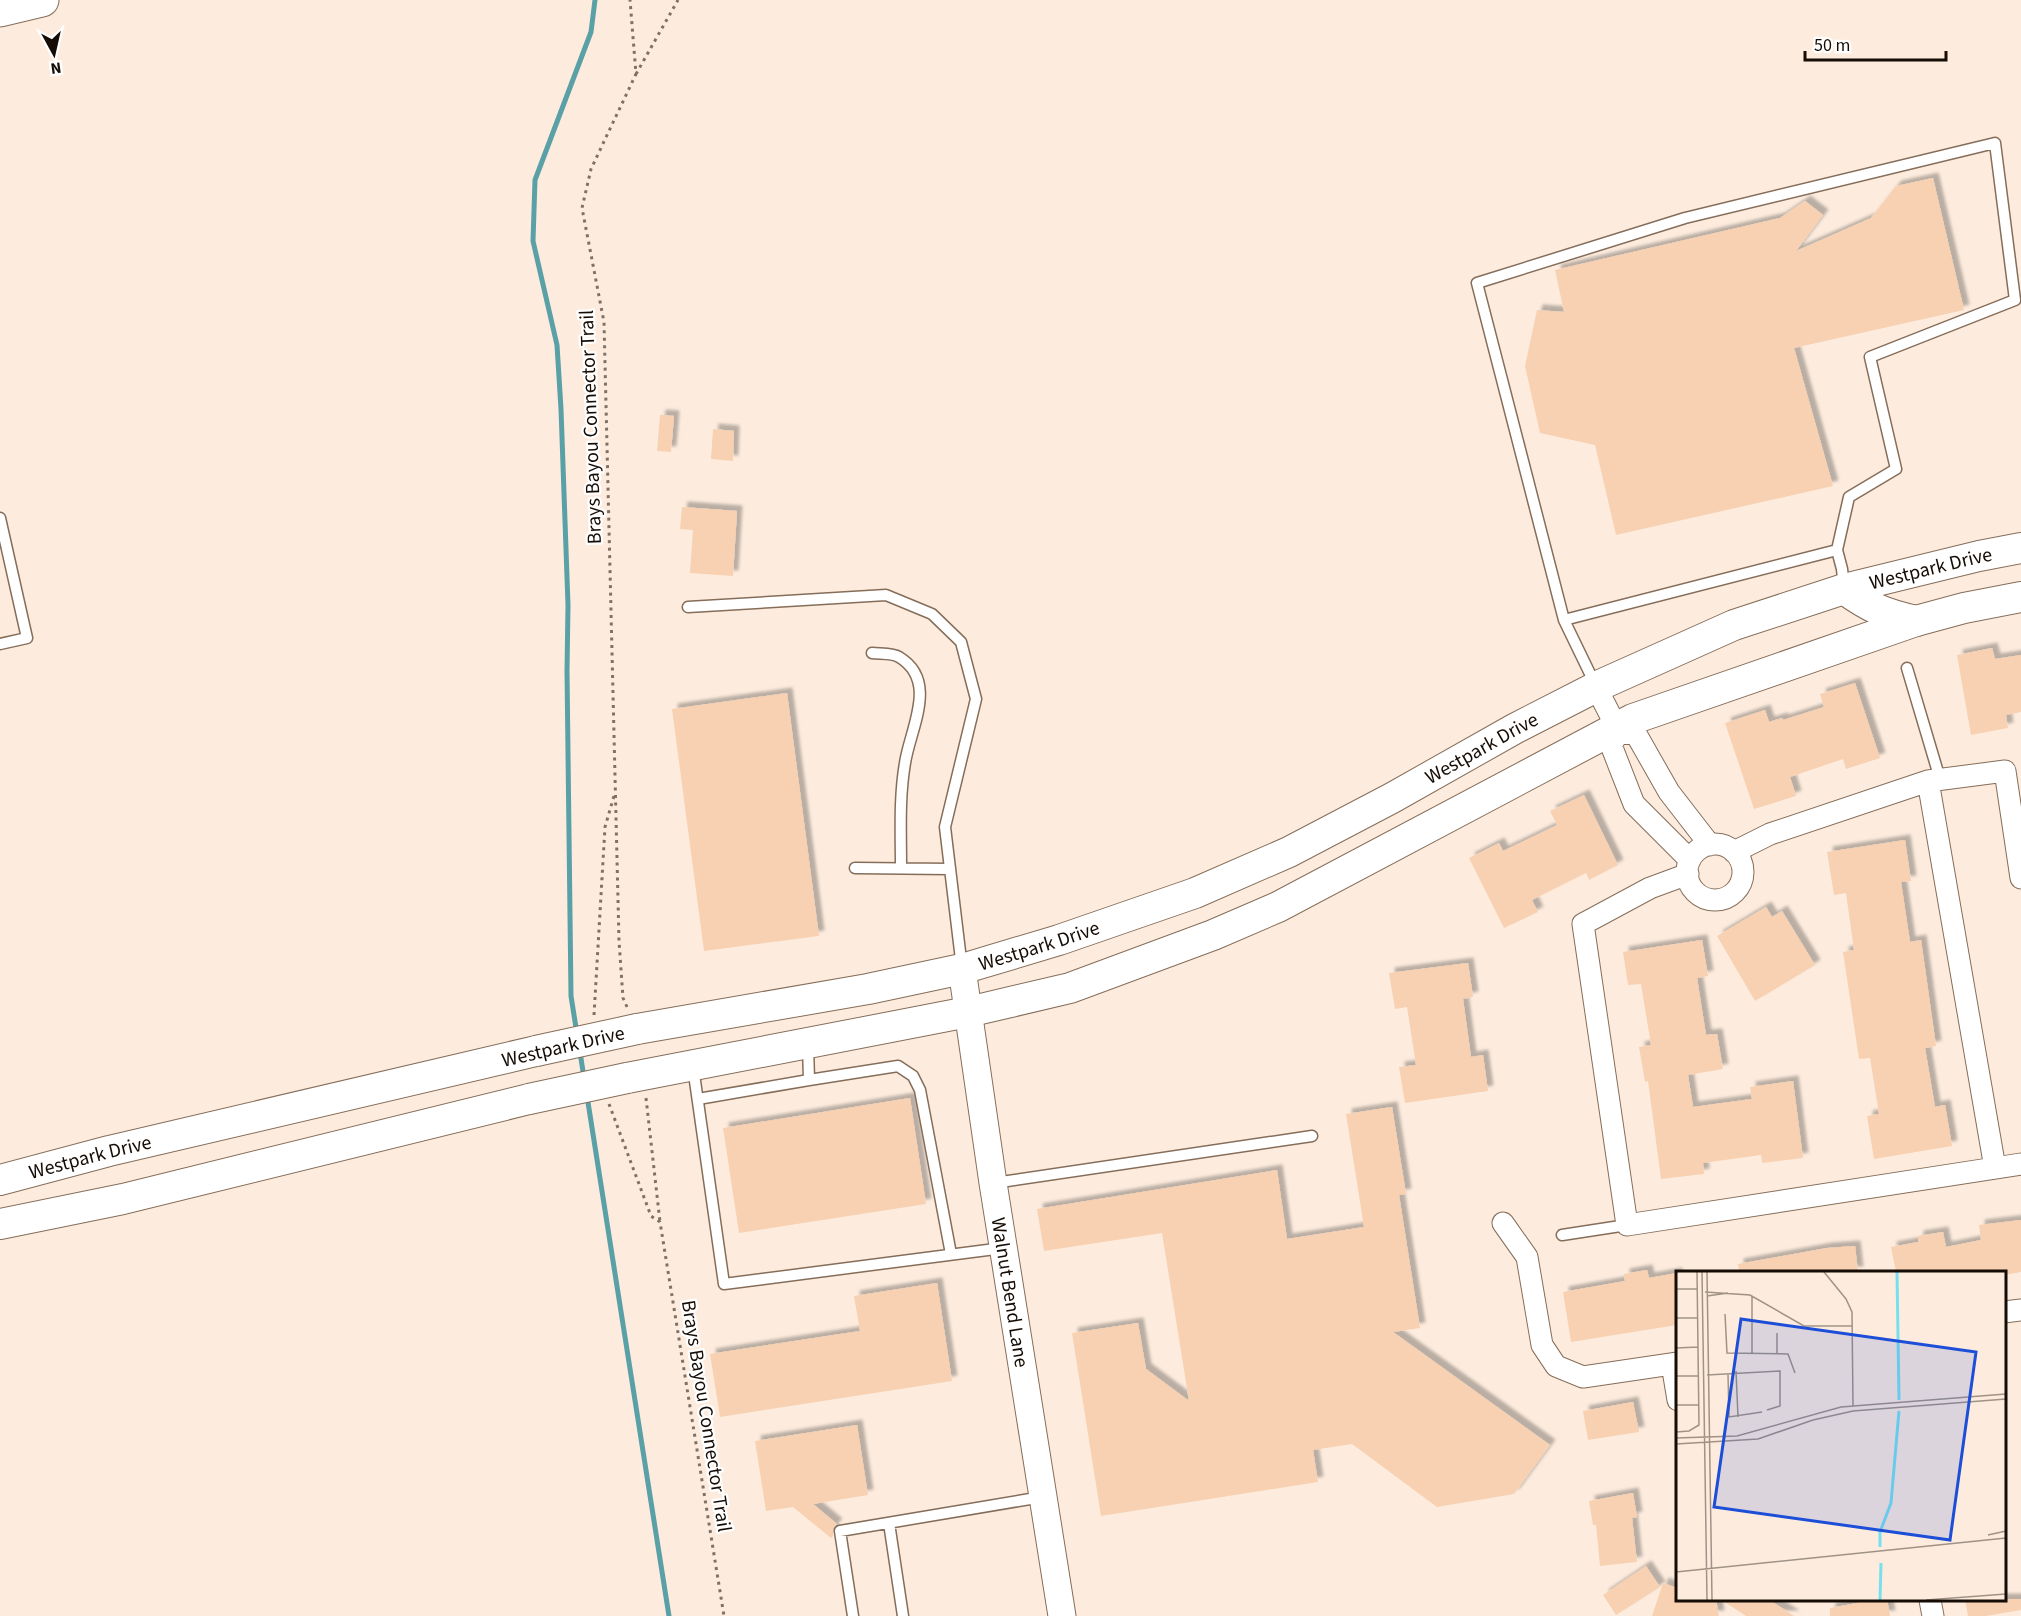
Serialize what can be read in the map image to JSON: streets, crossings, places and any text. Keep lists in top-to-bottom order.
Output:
{
  "streets": {
    "main road": ["Westpark Drive"],
    "street": ["Walnut Bend Lane"],
    "path": ["Brays Bayou Connector Trail"]
  },
  "crossings": [
    ["Brays Bayou Connector Trail", "Westpark Drive"],
    ["Westpark Drive", "Walnut Bend Lane"]
  ],
  "scale_bar": "50 m",
  "north": "bottom"
}
